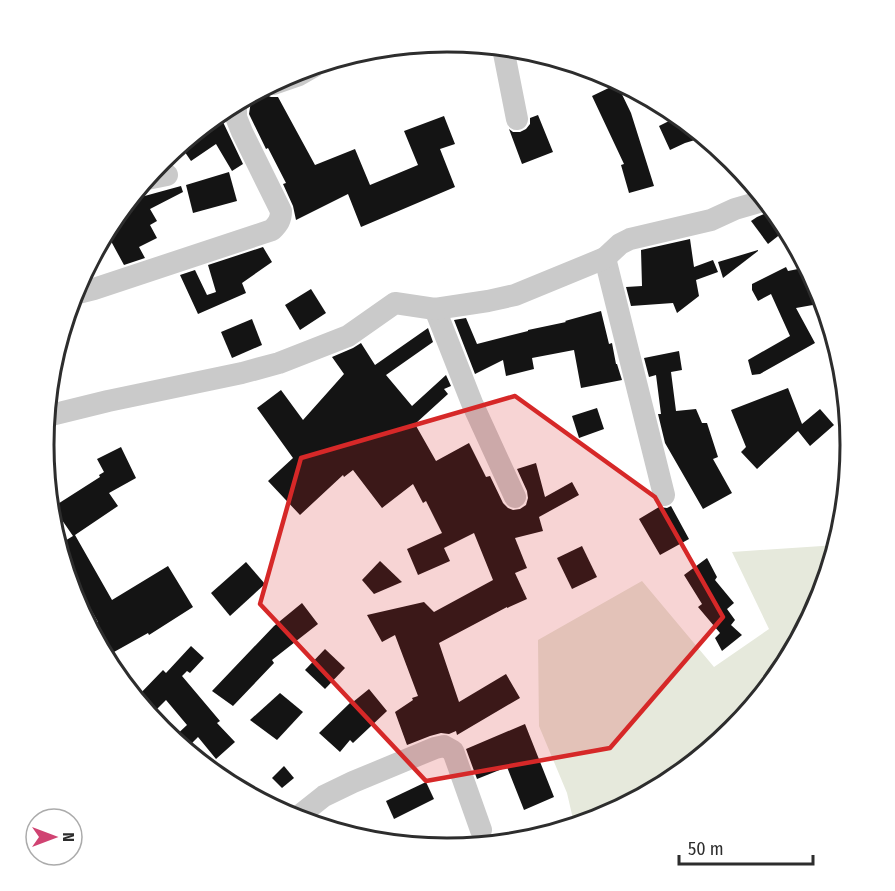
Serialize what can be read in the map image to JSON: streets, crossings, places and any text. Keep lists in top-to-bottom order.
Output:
{
  "scale_bar": "50 m",
  "north": "right"
}
